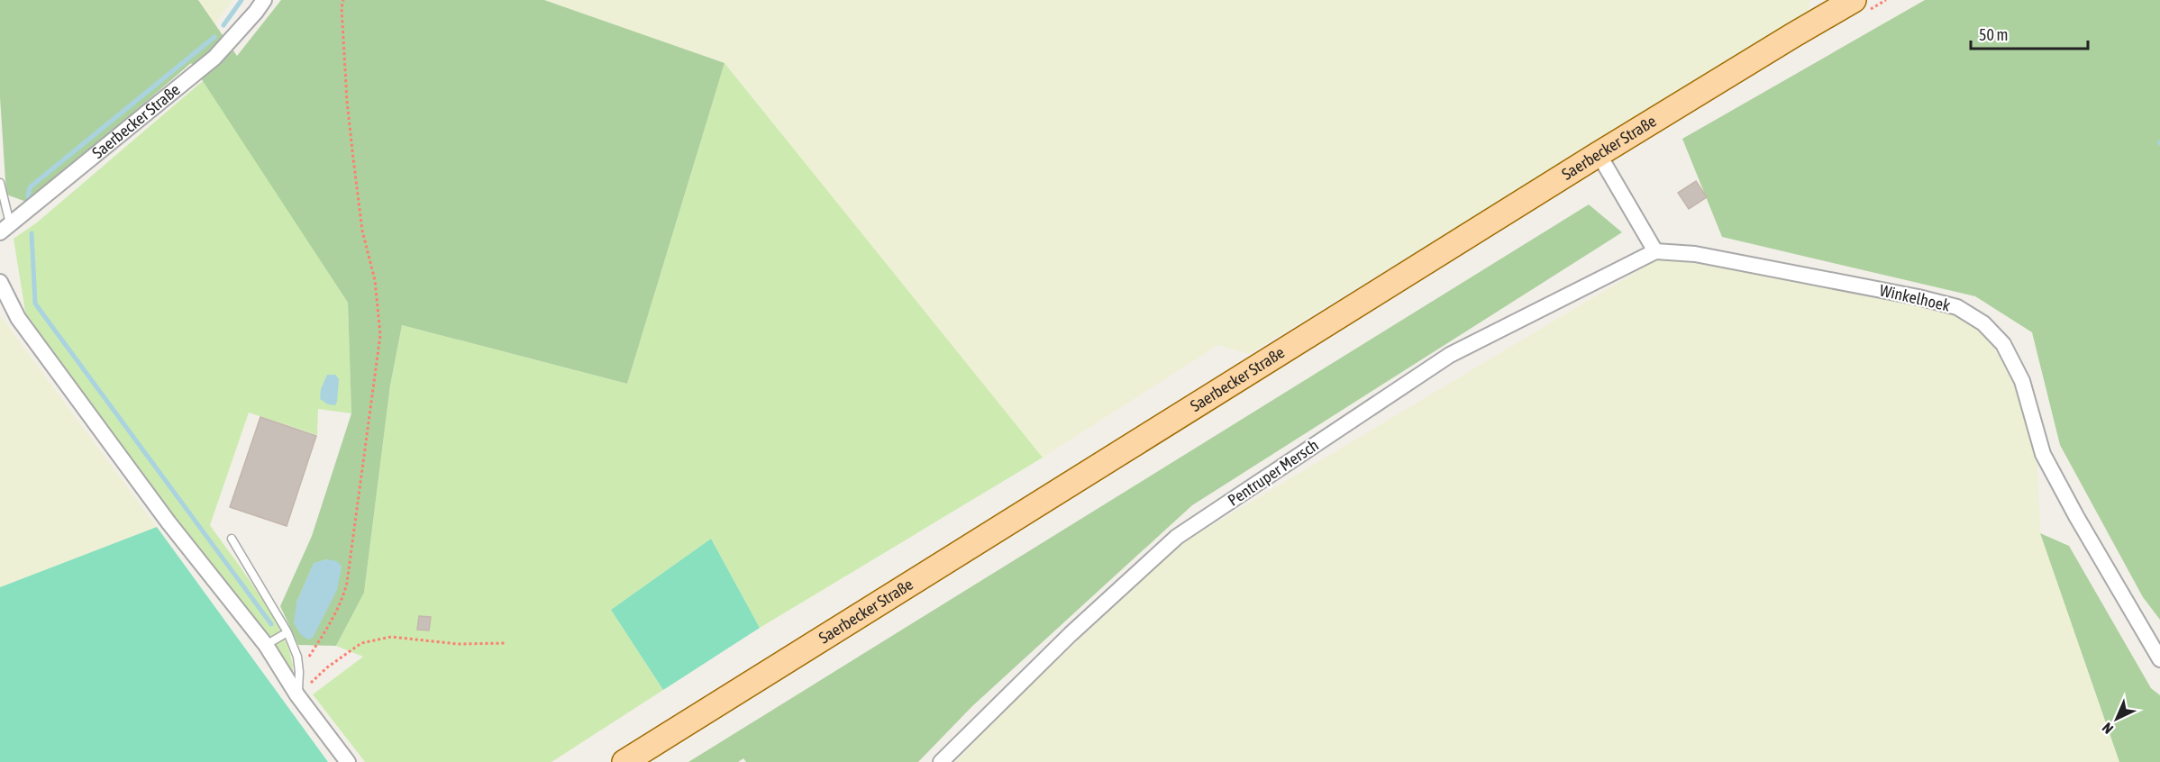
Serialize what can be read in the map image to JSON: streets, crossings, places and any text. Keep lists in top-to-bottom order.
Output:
{
  "streets": {
    "main road": ["Saerbecker Straße"],
    "street": ["Winkelhoek", "Pentruper Mersch"]
  },
  "crossings": [
    ["Winkelhoek", "Pentruper Mersch"]
  ],
  "scale_bar": "50 m",
  "north": "bottom left"
}
